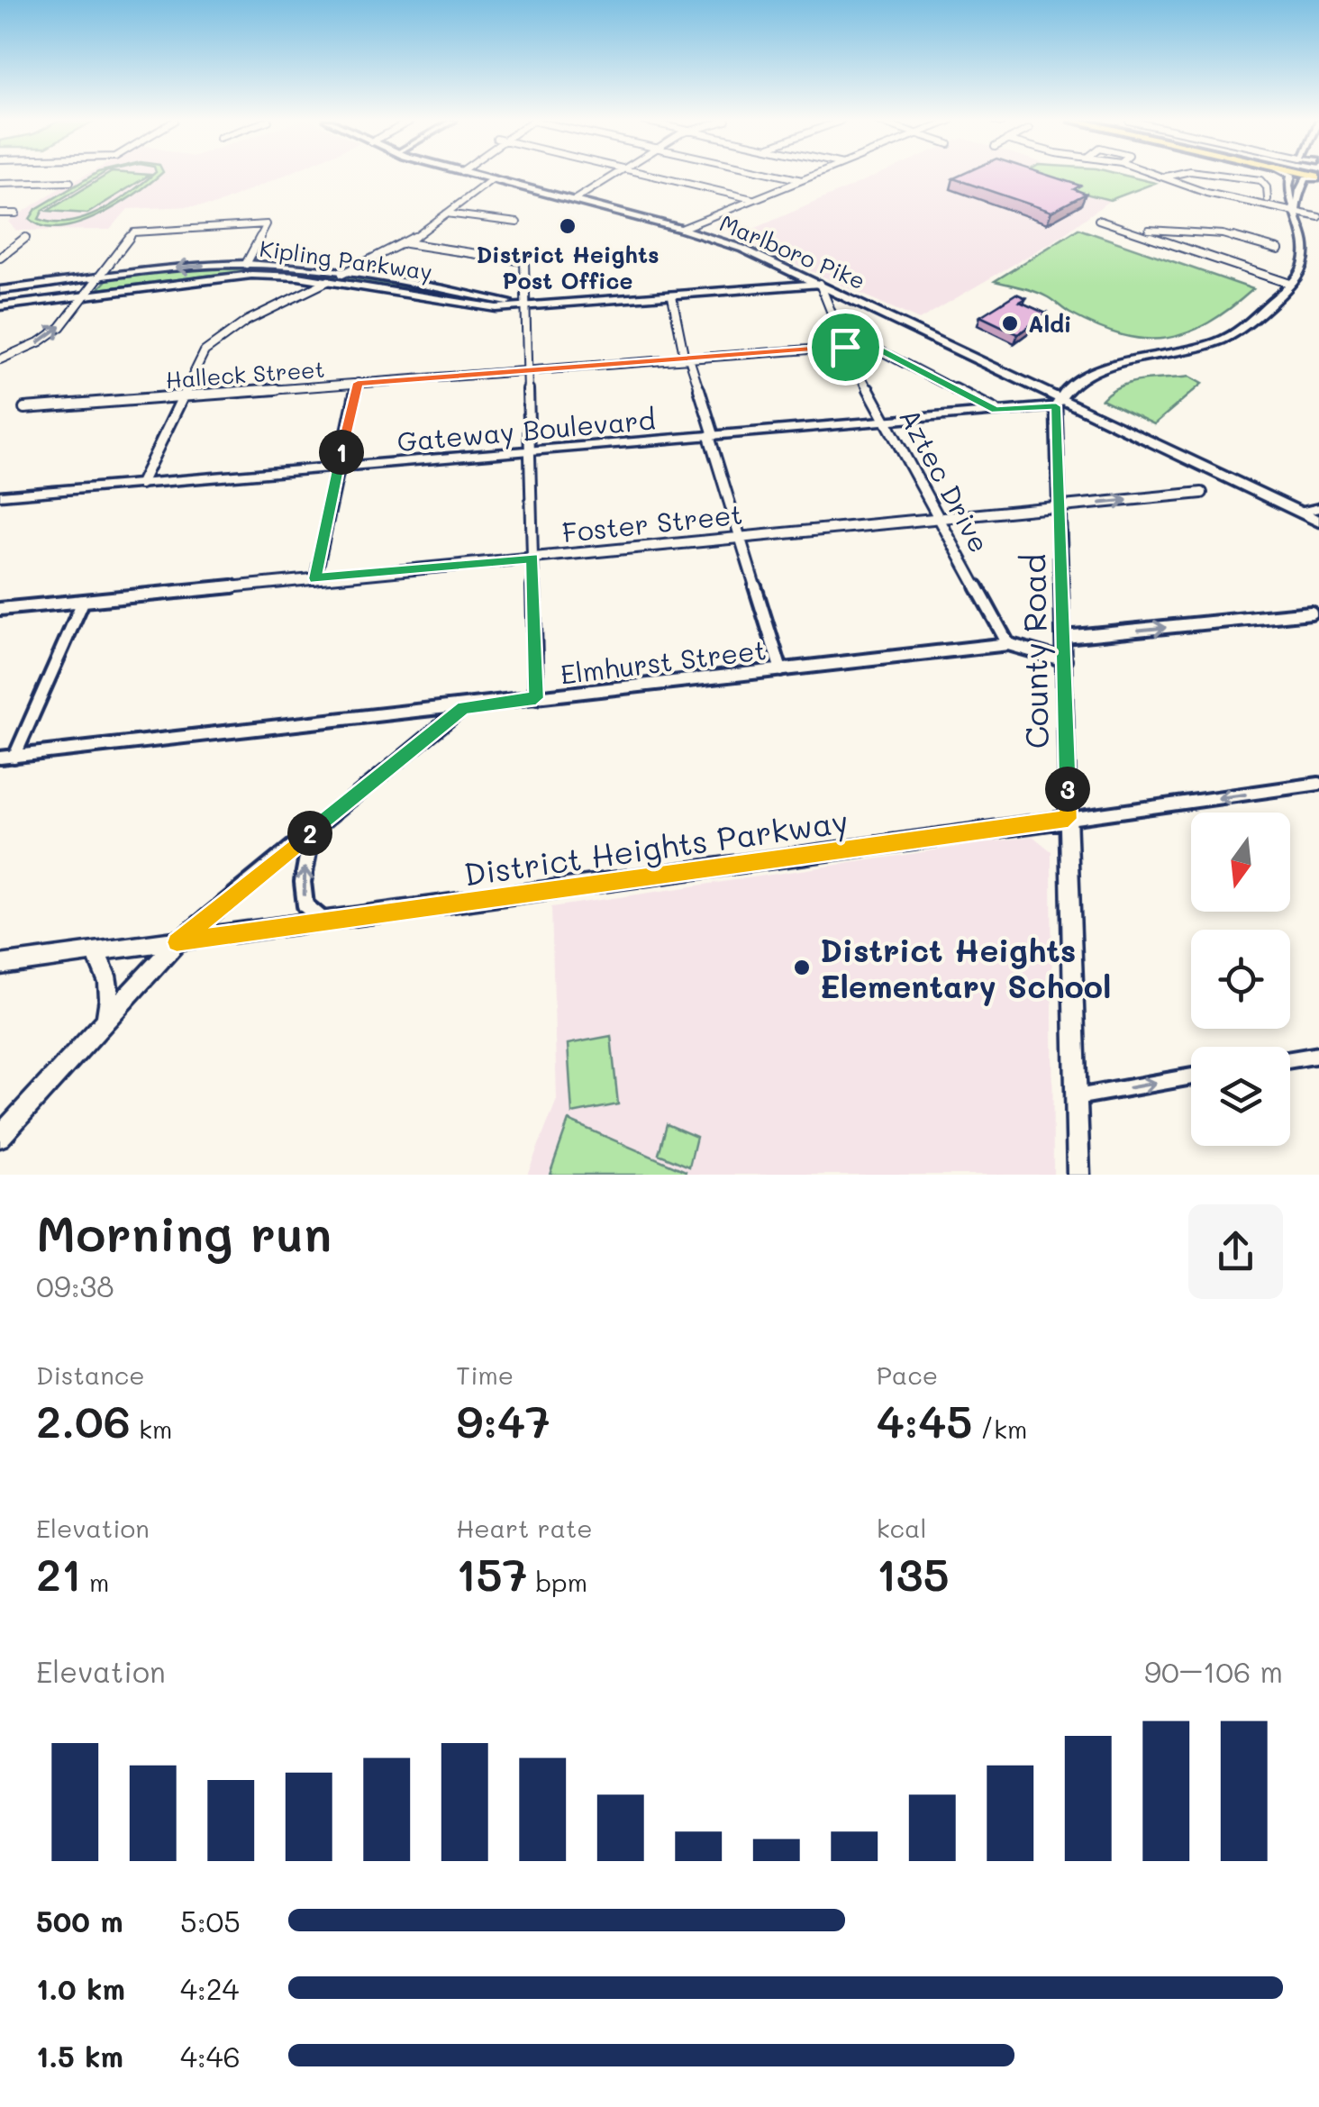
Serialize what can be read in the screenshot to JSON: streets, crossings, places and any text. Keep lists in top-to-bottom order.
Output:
{
  "streets": {
    "main road": ["Marlboro Pike"],
    "street": [
      "Kipling Parkway",
      "Halleck Street",
      "Gateway Boulevard",
      "Aztec Drive",
      "Foster Street",
      "County Road",
      "Elmhurst Street",
      "District Heights Parkway"
    ]
  },
  "crossings": [
    ["Marlboro Pike", "Kipling Parkway"],
    ["Marlboro Pike", "Gateway Boulevard"],
    ["Marlboro Pike", "Aztec Drive"],
    ["Marlboro Pike", "County Road"],
    ["Kipling Parkway", "Aztec Drive"],
    ["Halleck Street", "Aztec Drive"],
    ["Gateway Boulevard", "Aztec Drive"],
    ["Gateway Boulevard", "County Road"],
    ["Aztec Drive", "Foster Street"],
    ["Aztec Drive", "Elmhurst Street"],
    ["Foster Street", "County Road"],
    ["County Road", "District Heights Parkway"]
  ],
  "places": ["District Heights Post Office", "Aldi", "District Heights Elementary School"],
  "north": "bottom",
  "page": {
    "pins": ["1", "3", "2"],
    "heading": ["Morning run", "09:38"],
    "stats": [
      ["Distance", "2.06 km"],
      ["Time", "9:47"],
      ["Pace", "4:45 /km"],
      ["Elevation", "21 m"],
      ["Heart rate", "157 bpm"],
      ["kcal", "135"]
    ],
    "chart": ["Elevation", "90–106 m"],
    "list": [
      {
        "name": "500 m",
        "note": "5:05"
      },
      {
        "name": "1.0 km",
        "note": "4:24"
      },
      {
        "name": "1.5 km",
        "note": "4:46"
      }
    ]
  }
}
